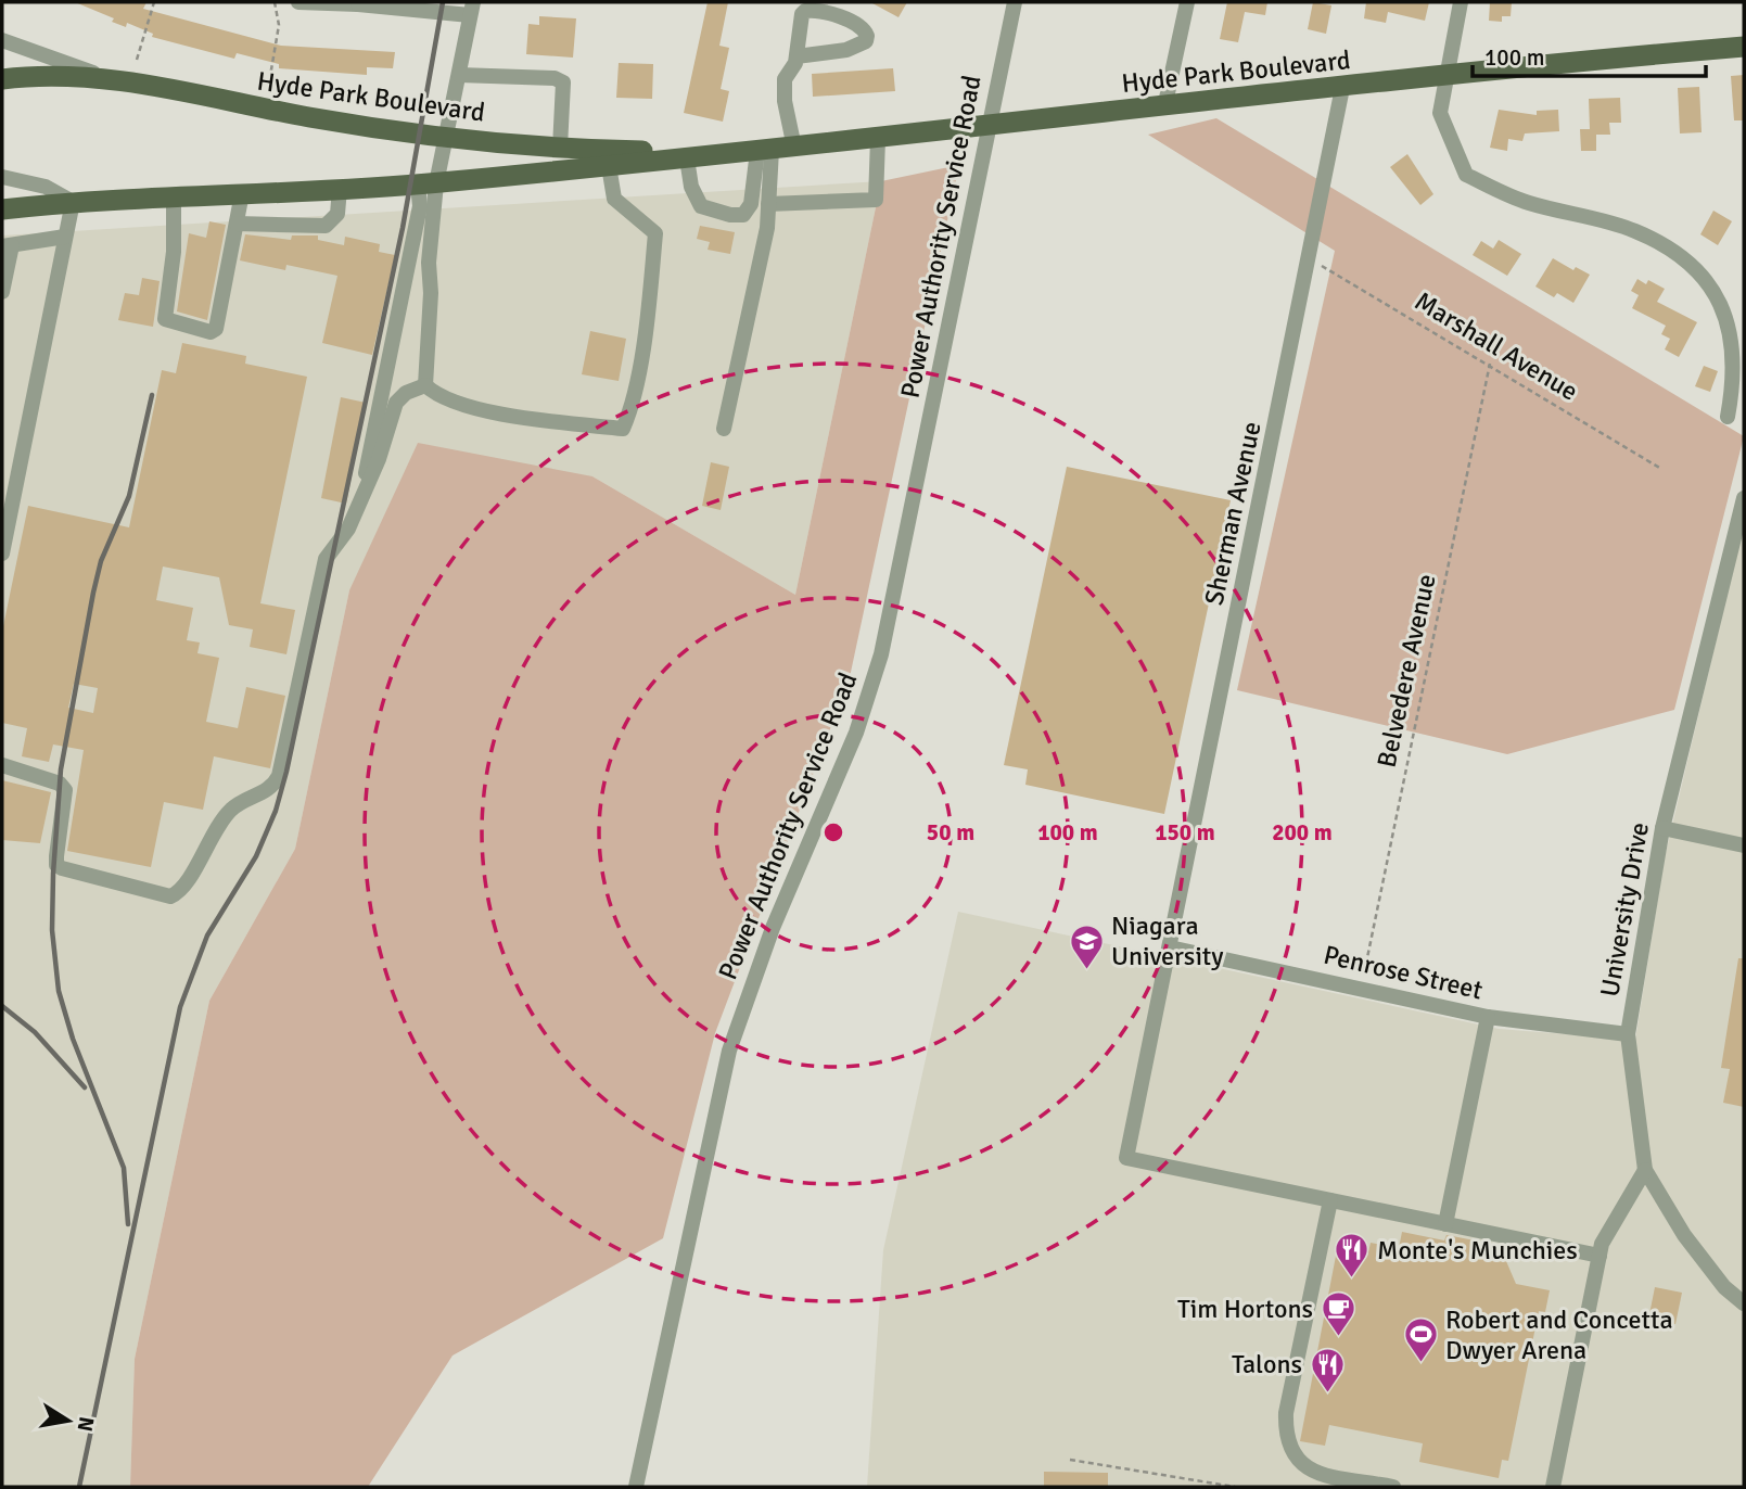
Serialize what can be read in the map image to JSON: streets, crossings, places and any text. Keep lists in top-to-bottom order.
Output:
{
  "streets": {
    "main road": ["Hyde Park Boulevard"],
    "street": [
      "Power Authority Service Road",
      "Sherman Avenue",
      "University Drive",
      "Penrose Street"
    ],
    "path": ["Marshall Avenue", "Belvedere Avenue"]
  },
  "crossings": [
    ["Hyde Park Boulevard", "Power Authority Service Road"],
    ["Hyde Park Boulevard", "Sherman Avenue"],
    ["Marshall Avenue", "Sherman Avenue"],
    ["Marshall Avenue", "Belvedere Avenue"],
    ["Sherman Avenue", "Penrose Street"],
    ["Belvedere Avenue", "Penrose Street"],
    ["University Drive", "Penrose Street"]
  ],
  "places": {
    "school or university": ["Niagara University"],
    "restaurant": ["Monte's Munchies", "Talons"],
    "cafe": ["Tim Hortons"],
    "sports": ["Robert and Concetta Dwyer Arena"]
  },
  "scale_bar": "100 m",
  "north": "right",
  "rings": [
    "50 m",
    "100 m",
    "150 m",
    "200 m"
  ]
}
